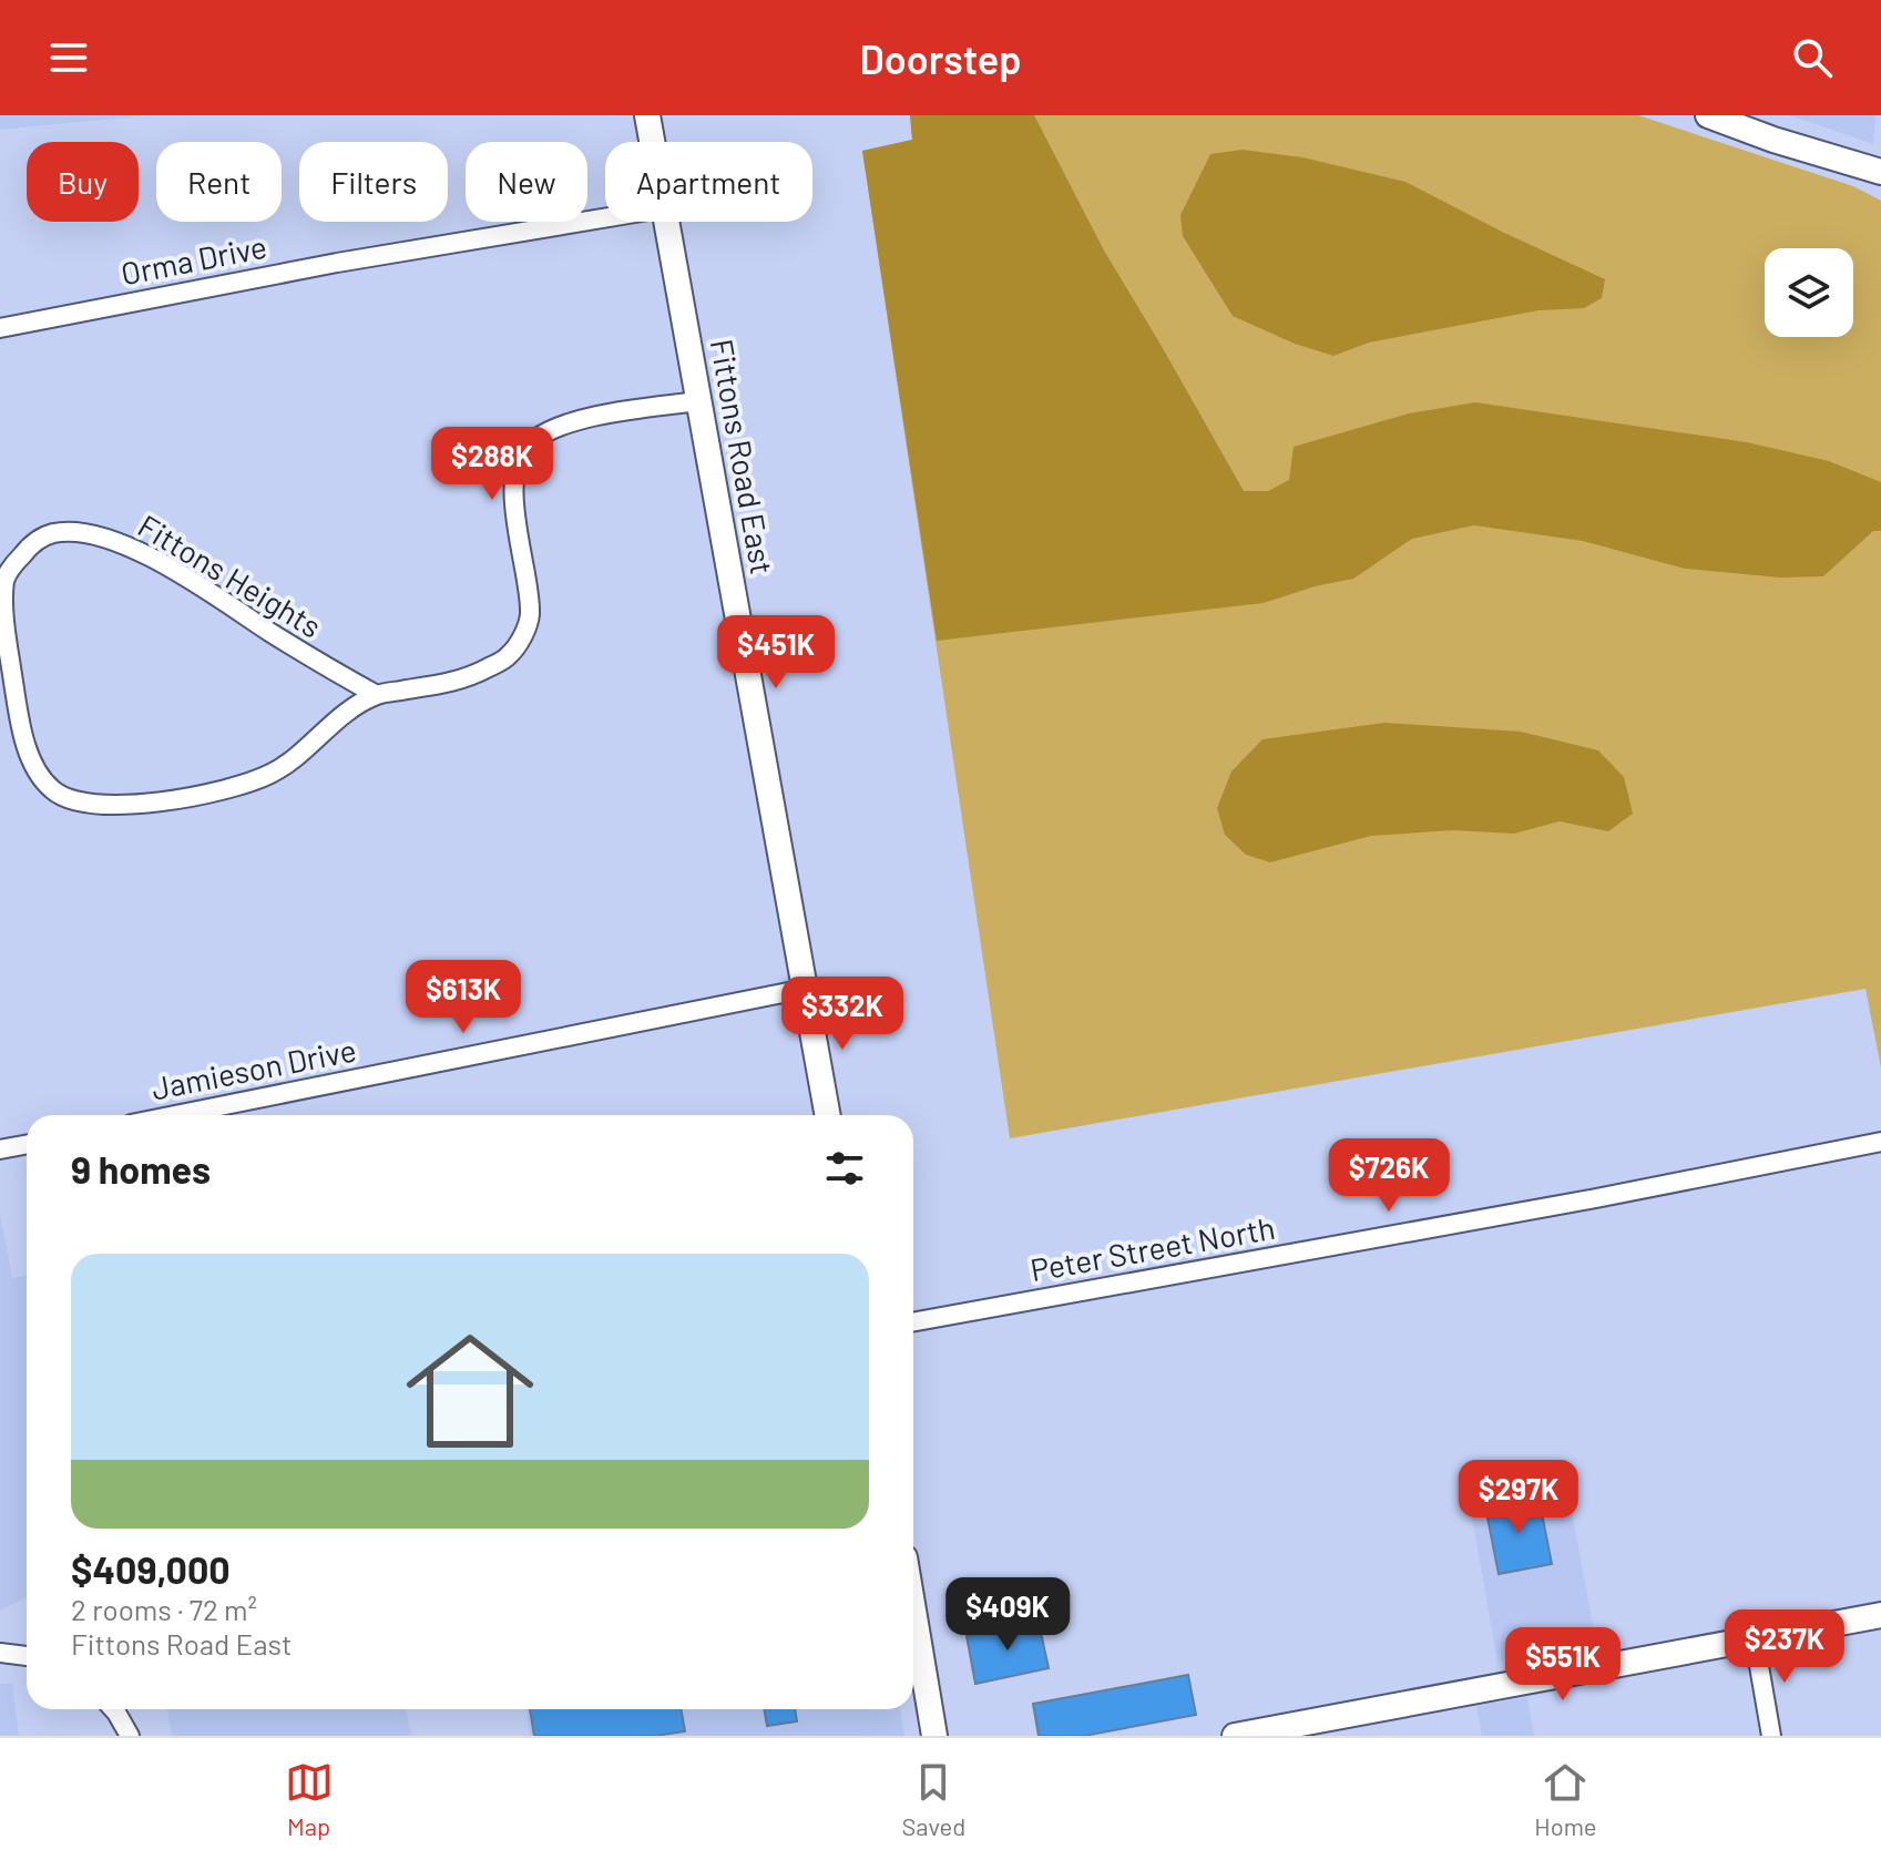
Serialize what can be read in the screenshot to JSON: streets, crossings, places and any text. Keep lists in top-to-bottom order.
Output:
{
  "streets": {
    "street": [
      "Orma Drive",
      "Fittons Road East",
      "Fittons Heights",
      "Jamieson Drive",
      "Peter Street North"
    ]
  },
  "crossings": [
    ["Fittons Road East", "Fittons Heights"],
    ["Fittons Road East", "Jamieson Drive"]
  ],
  "page": {
    "header": "Doorstep",
    "chip": [
      "Buy",
      "Rent",
      "Filters",
      "New",
      "Apartment"
    ],
    "price": [
      "$288K",
      "$451K",
      "$613K",
      "$332K",
      "$726K",
      "$297K",
      "$409K",
      "$237K",
      "$551K"
    ],
    "heading": "9 homes",
    "list": [
      {
        "name": "$409,000",
        "note": "2 rooms · 72 m² · Fittons Road East"
      }
    ],
    "tabs": ["Map", "Saved", "Home"]
  }
}
